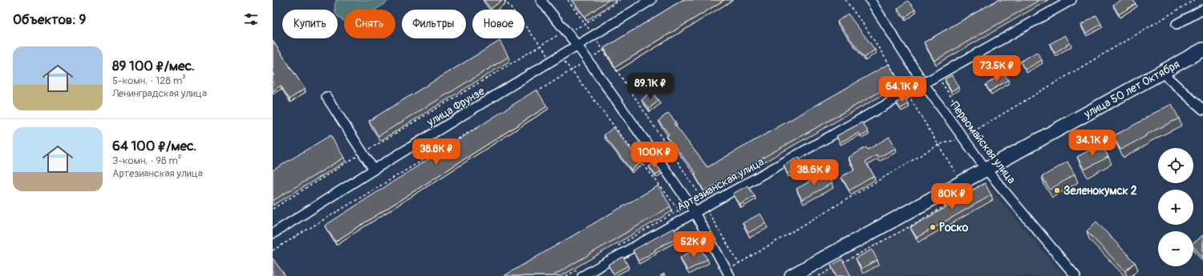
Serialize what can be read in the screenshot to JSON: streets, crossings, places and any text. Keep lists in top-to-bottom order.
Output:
{
  "streets": {
    "highway": ["улица 50 лет Октября"],
    "street": ["улица Фрунзе", "Первомайская улица", "Артезианская улица"]
  },
  "crossings": [
    ["улица 50 лет Октября", "Первомайская улица"],
    ["Первомайская улица", "Артезианская улица"]
  ],
  "places": ["Зеленокумск 2", "Роско"],
  "page": {
    "heading": "Объектов: 9",
    "chip": [
      "Купить",
      "Снять",
      "Фильтры",
      "Новое"
    ],
    "list": [
      {
        "name": "89 100 ₽/мес.",
        "note": "5-комн. · 128 m² · Ленинградская улица"
      },
      {
        "name": "64 100 ₽/мес.",
        "note": "3-комн. · 98 m² · Артезианская улица"
      }
    ],
    "price": [
      "73.5K ₽",
      "89.1K ₽",
      "64.1K ₽",
      "34.1K ₽",
      "38.8K ₽",
      "100K ₽",
      "38.6K ₽",
      "80K ₽",
      "52K ₽"
    ],
    "map_buttons": ["+", "−"]
  }
}
